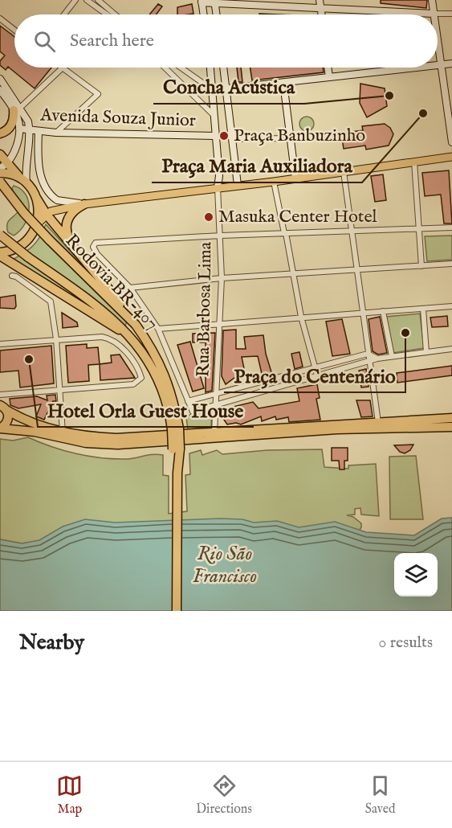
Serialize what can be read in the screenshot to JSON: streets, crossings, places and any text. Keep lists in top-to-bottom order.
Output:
{
  "streets": {
    "highway": ["Rodovia BR-407"],
    "main road": ["Avenida Souza Junior"],
    "street": ["Rua Barbosa Lima"]
  },
  "water": ["Rio São Francisco"],
  "places": [
    "Concha Acústica",
    "Praça Maria Auxiliadora",
    "Praça Banbuzinho",
    "Masuka Center Hotel",
    "Praça do Centenário",
    "Hotel Orla Guest House"
  ],
  "page": {
    "search": "Search here",
    "heading": ["Nearby", "0 results"],
    "nav": ["Map", "Directions", "Saved"]
  }
}
